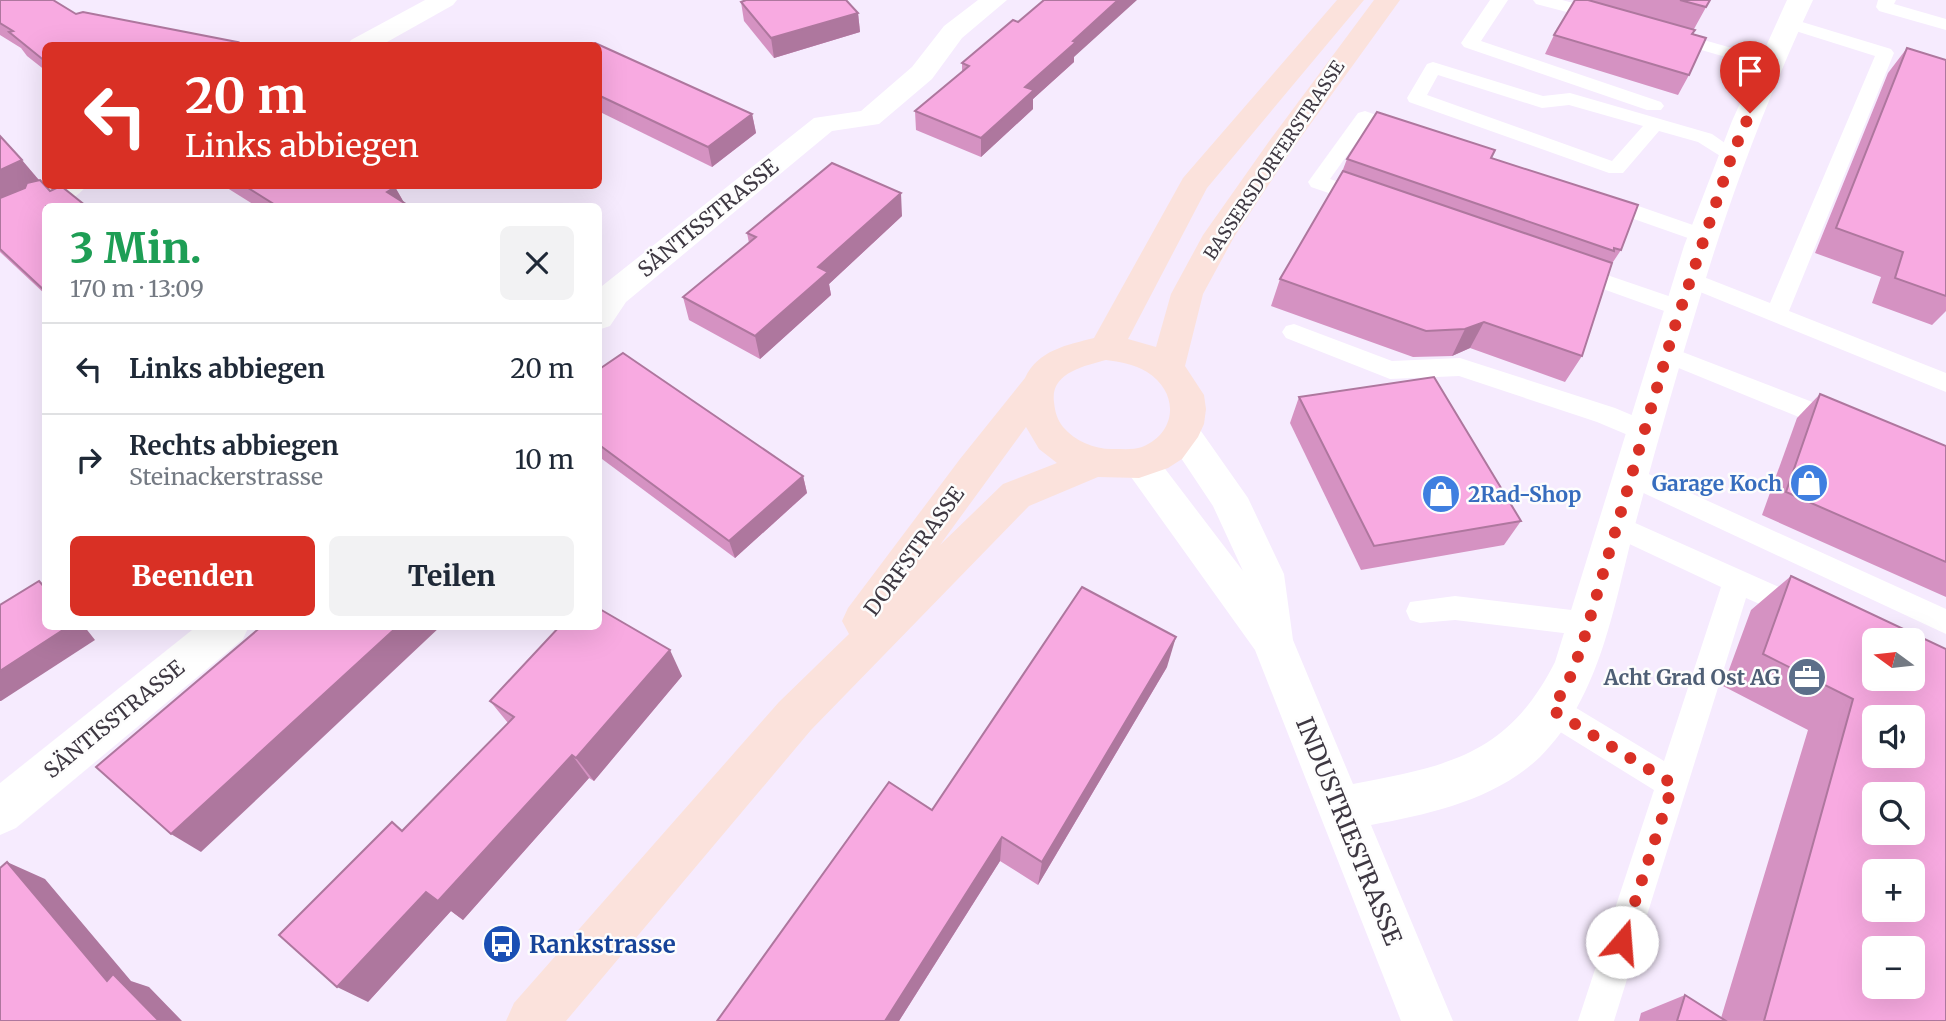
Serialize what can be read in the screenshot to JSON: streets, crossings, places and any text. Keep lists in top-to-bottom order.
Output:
{
  "streets": {
    "main road": ["BASSERSDORFERSTRASSE", "DORFSTRASSE"],
    "street": ["SÄNTISSTRASSE", "INDUSTRIESTRASSE"]
  },
  "crossings": [
    ["BASSERSDORFERSTRASSE", "DORFSTRASSE"],
    ["BASSERSDORFERSTRASSE", "INDUSTRIESTRASSE"],
    ["DORFSTRASSE", "INDUSTRIESTRASSE"]
  ],
  "places": {
    "shop": ["Garage Koch", "2Rad-Shop"],
    "office": ["Acht Grad Ost AG"],
    "bus stop": ["Rankstrasse"]
  },
  "north": "left",
  "page": {
    "turn": ["20 m", "Links abbiegen"],
    "heading": ["3 Min.", "170 m · 13:09"],
    "list": [
      {
        "name": "Links abbiegen",
        "value": "20 m"
      },
      {
        "name": "Rechts abbiegen",
        "note": "Steinackerstrasse",
        "value": "10 m"
      }
    ],
    "buttons": ["Beenden", "Teilen"],
    "map_buttons": ["+", "−"]
  }
}
